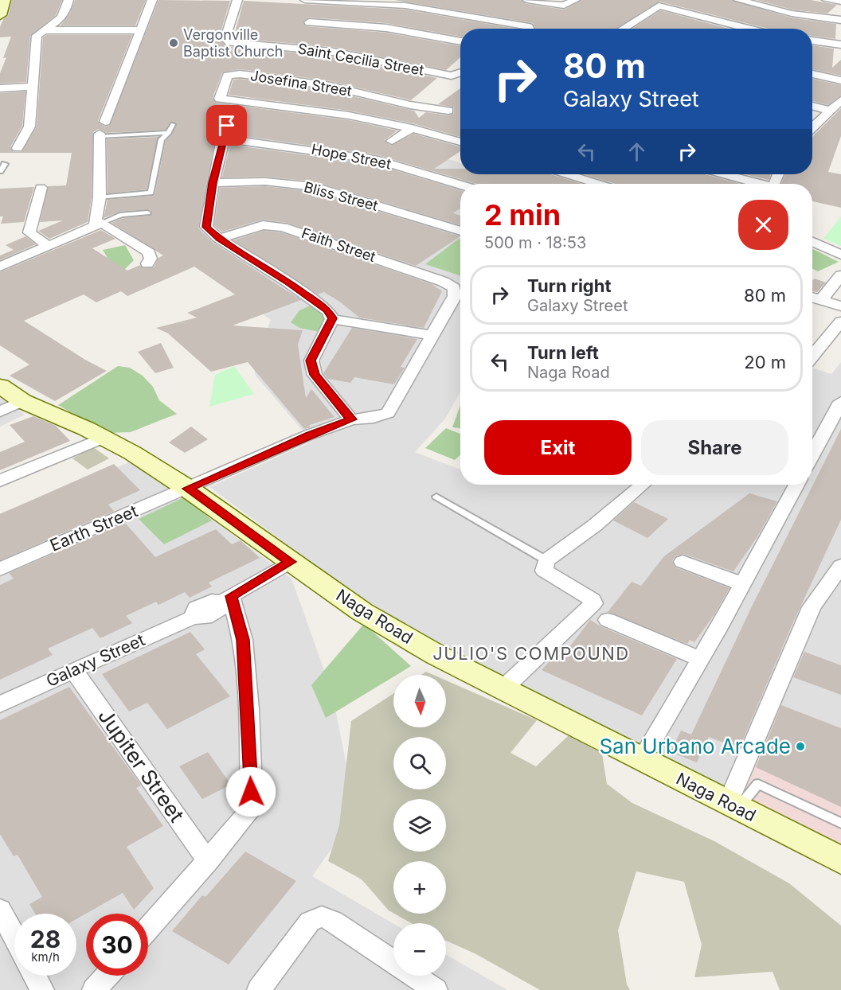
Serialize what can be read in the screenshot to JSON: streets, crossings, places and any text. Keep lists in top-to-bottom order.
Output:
{
  "streets": {
    "main road": ["Naga Road"],
    "street": [
      "Saint Cecilia Street",
      "Josefina Street",
      "Hope Street",
      "Bliss Street",
      "Faith Street",
      "Earth Street",
      "Galaxy Street",
      "Jupiter Street"
    ]
  },
  "crossings": [
    ["Faith Street", "Earth Street"],
    ["Earth Street", "Naga Road"],
    ["Naga Road", "Galaxy Street"],
    ["Galaxy Street", "Jupiter Street"]
  ],
  "districts": ["JULIO'S COMPOUND"],
  "places": ["Vergonville Baptist Church", "San Urbano Arcade"],
  "north": "bottom",
  "page": {
    "turn": ["80 m", "Galaxy Street"],
    "heading": ["2 min", "500 m · 18:53"],
    "list": [
      {
        "name": "Turn right",
        "note": "Galaxy Street",
        "value": "80 m"
      },
      {
        "name": "Turn left",
        "note": "Naga Road",
        "value": "20 m"
      }
    ],
    "buttons": ["Exit", "Share"],
    "map_buttons": ["+", "−"],
    "speed": "28 km/h",
    "limit": "30"
  }
}
